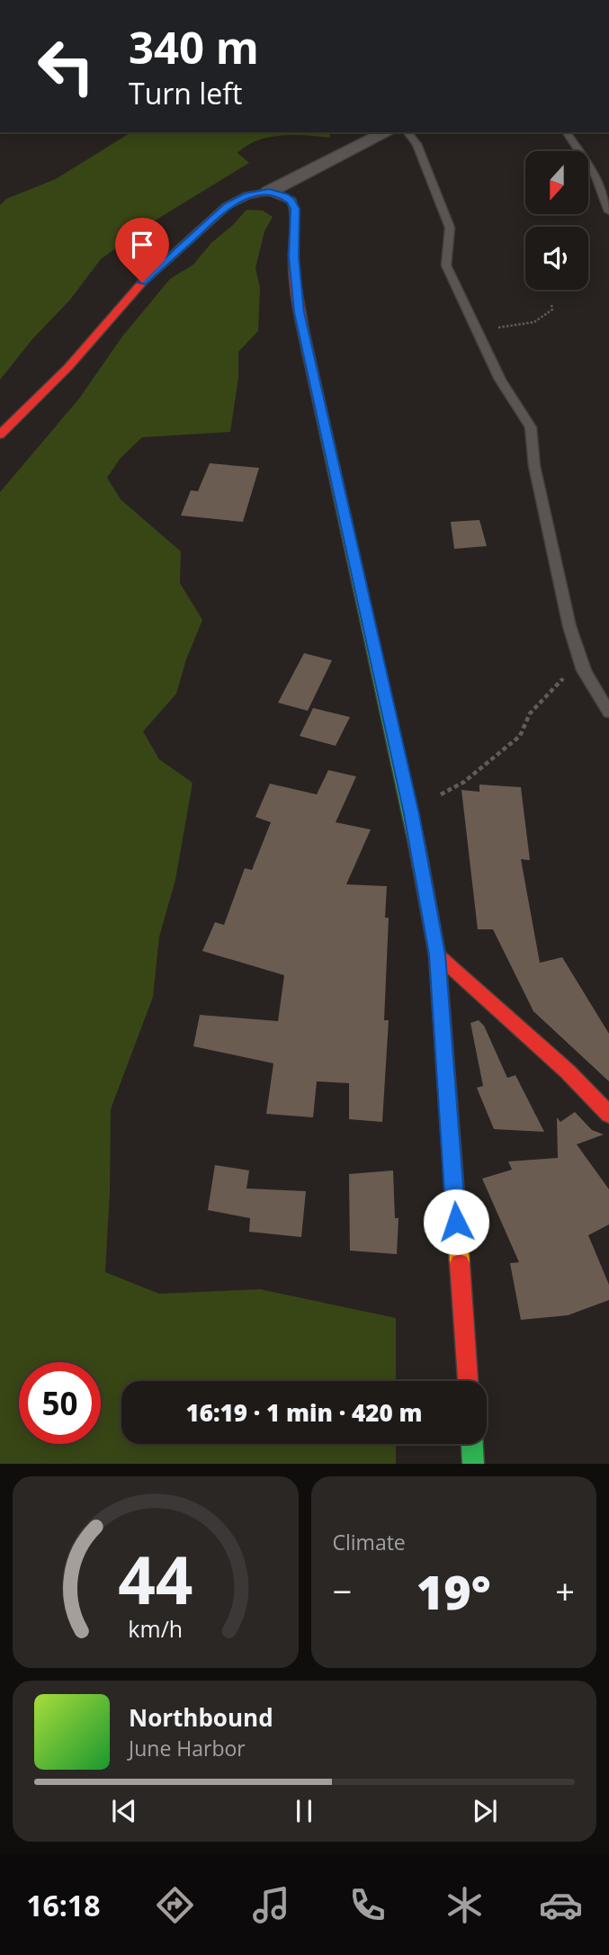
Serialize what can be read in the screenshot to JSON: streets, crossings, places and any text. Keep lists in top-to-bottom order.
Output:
{
  "north": "bottom",
  "page": {
    "turn": ["340 m", "Turn left"],
    "limit": "50",
    "trip": "16:19 · 1 min · 420 m",
    "tile": "Climate",
    "heat": ["−", "19°", "+"],
    "song": ["Northbound", "June Harbor"],
    "tabs": "16:18",
    "gauge": ["44", "km/h"]
  }
}
